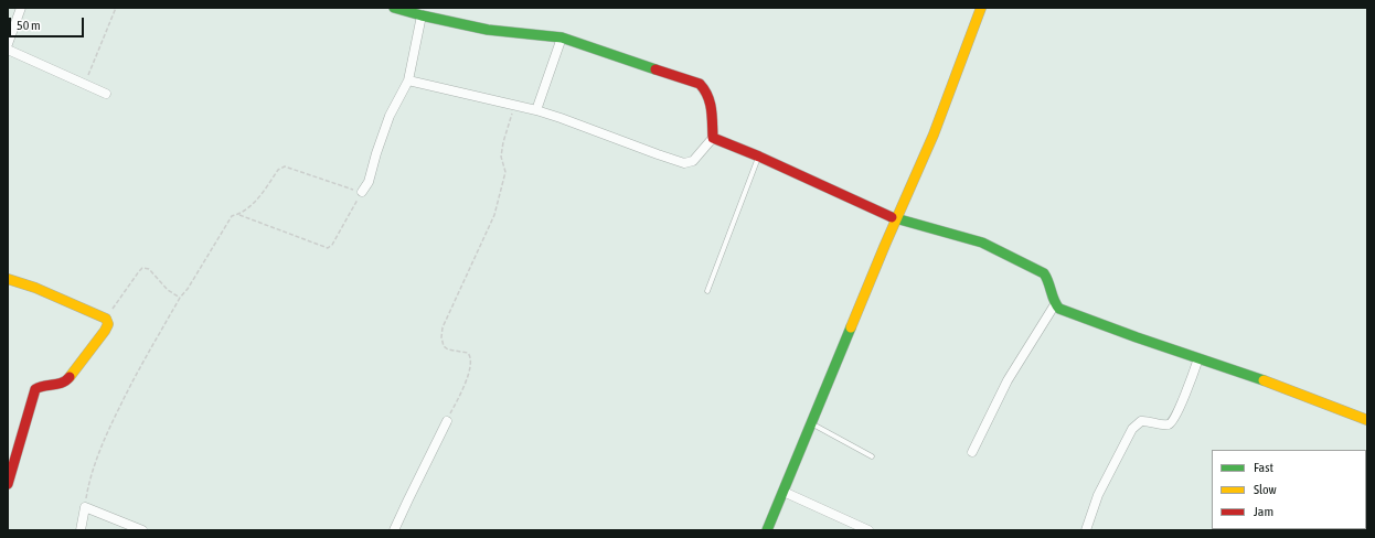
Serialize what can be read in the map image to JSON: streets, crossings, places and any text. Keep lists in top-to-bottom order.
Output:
{
  "legend": ["Fast", "Slow", "Jam"],
  "scale_bar": "50 m"
}
